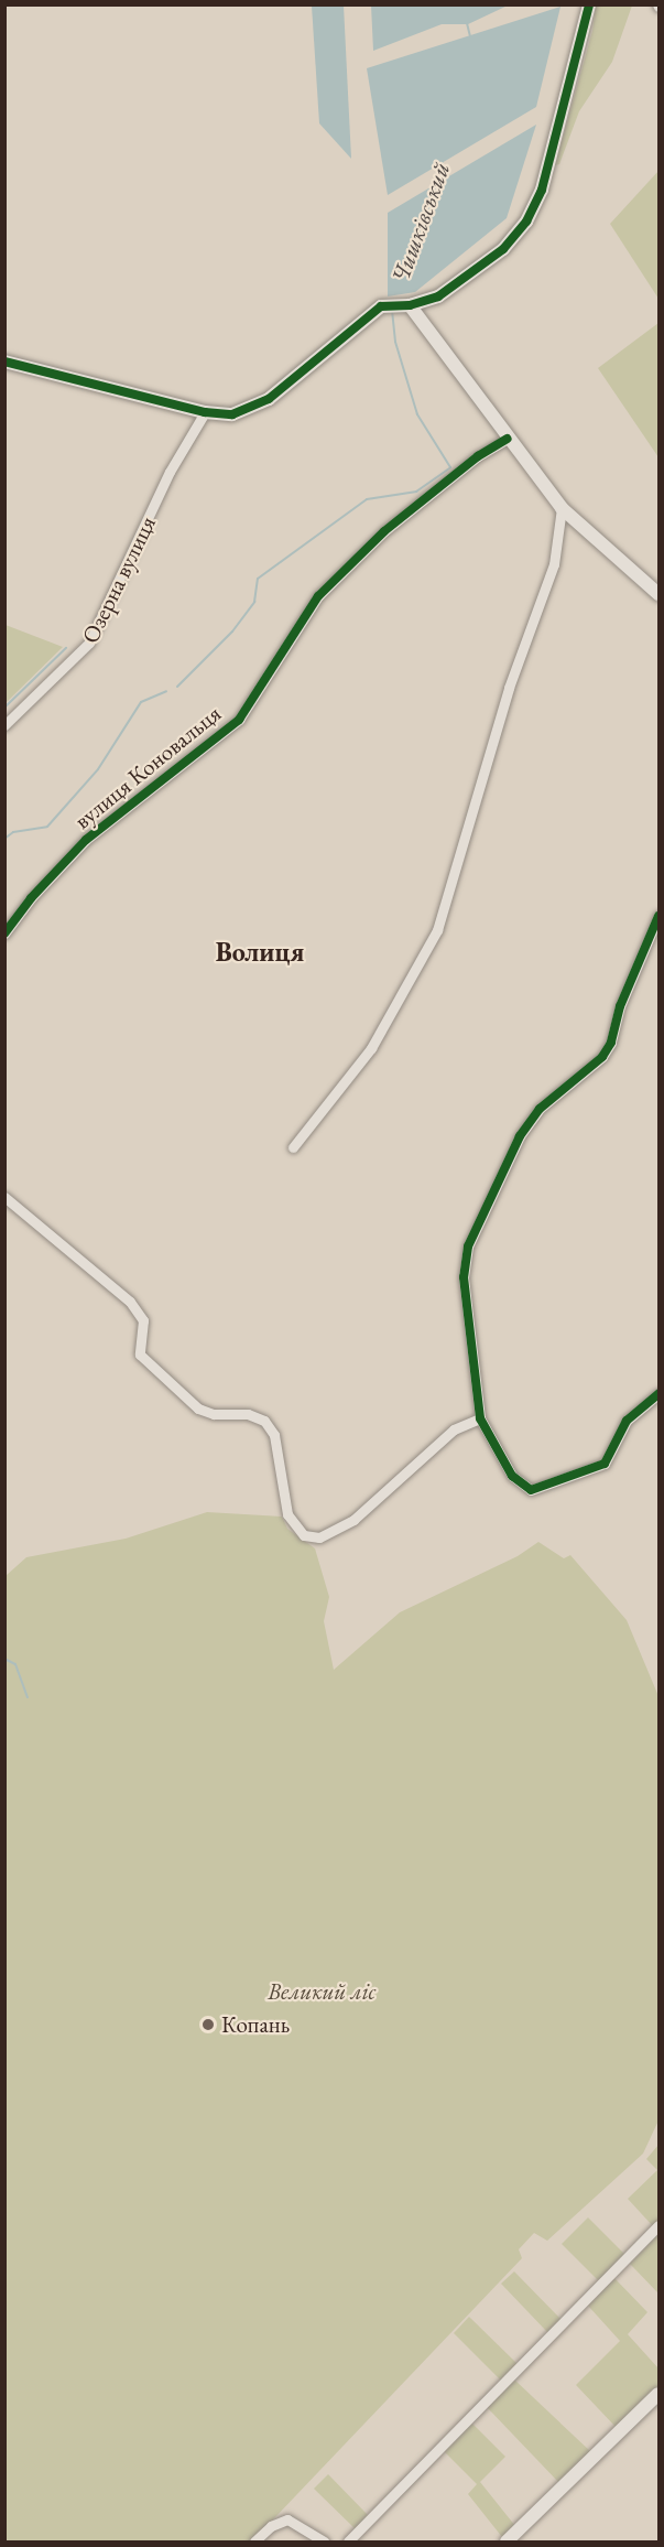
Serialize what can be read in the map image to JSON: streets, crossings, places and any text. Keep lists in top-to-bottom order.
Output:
{
  "streets": {
    "street": ["Озерна вулиця", "вулиця Коновальця"]
  },
  "districts": ["Волиця"],
  "water": ["Чишківський"],
  "parks": ["Великий ліс"],
  "places": ["Копань"]
}
